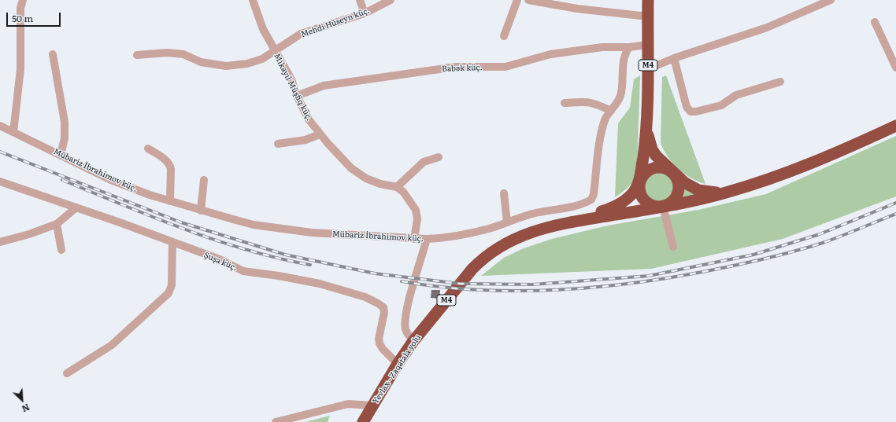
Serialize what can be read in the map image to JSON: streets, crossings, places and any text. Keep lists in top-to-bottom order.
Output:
{
  "streets": {
    "highway": ["M4", "Yevlax - Zaqatala yolu"],
    "street": [
      "Mehdi Hüseyn küç.",
      "Babək küç.",
      "Mikayıl Müşfiq küç.",
      "Mübariz İbrahimov küç.",
      "Şuşa küç."
    ]
  },
  "crossings": [
    ["Mehdi Hüseyn küç.", "Mikayıl Müşfiq küç."],
    ["Babək küç.", "Mikayıl Müşfiq küç."],
    ["Babək küç.", "Mübariz İbrahimov küç."],
    ["Şuşa küç.", "Yevlax - Zaqatala yolu"]
  ],
  "scale_bar": "50 m",
  "north": "bottom right"
}
